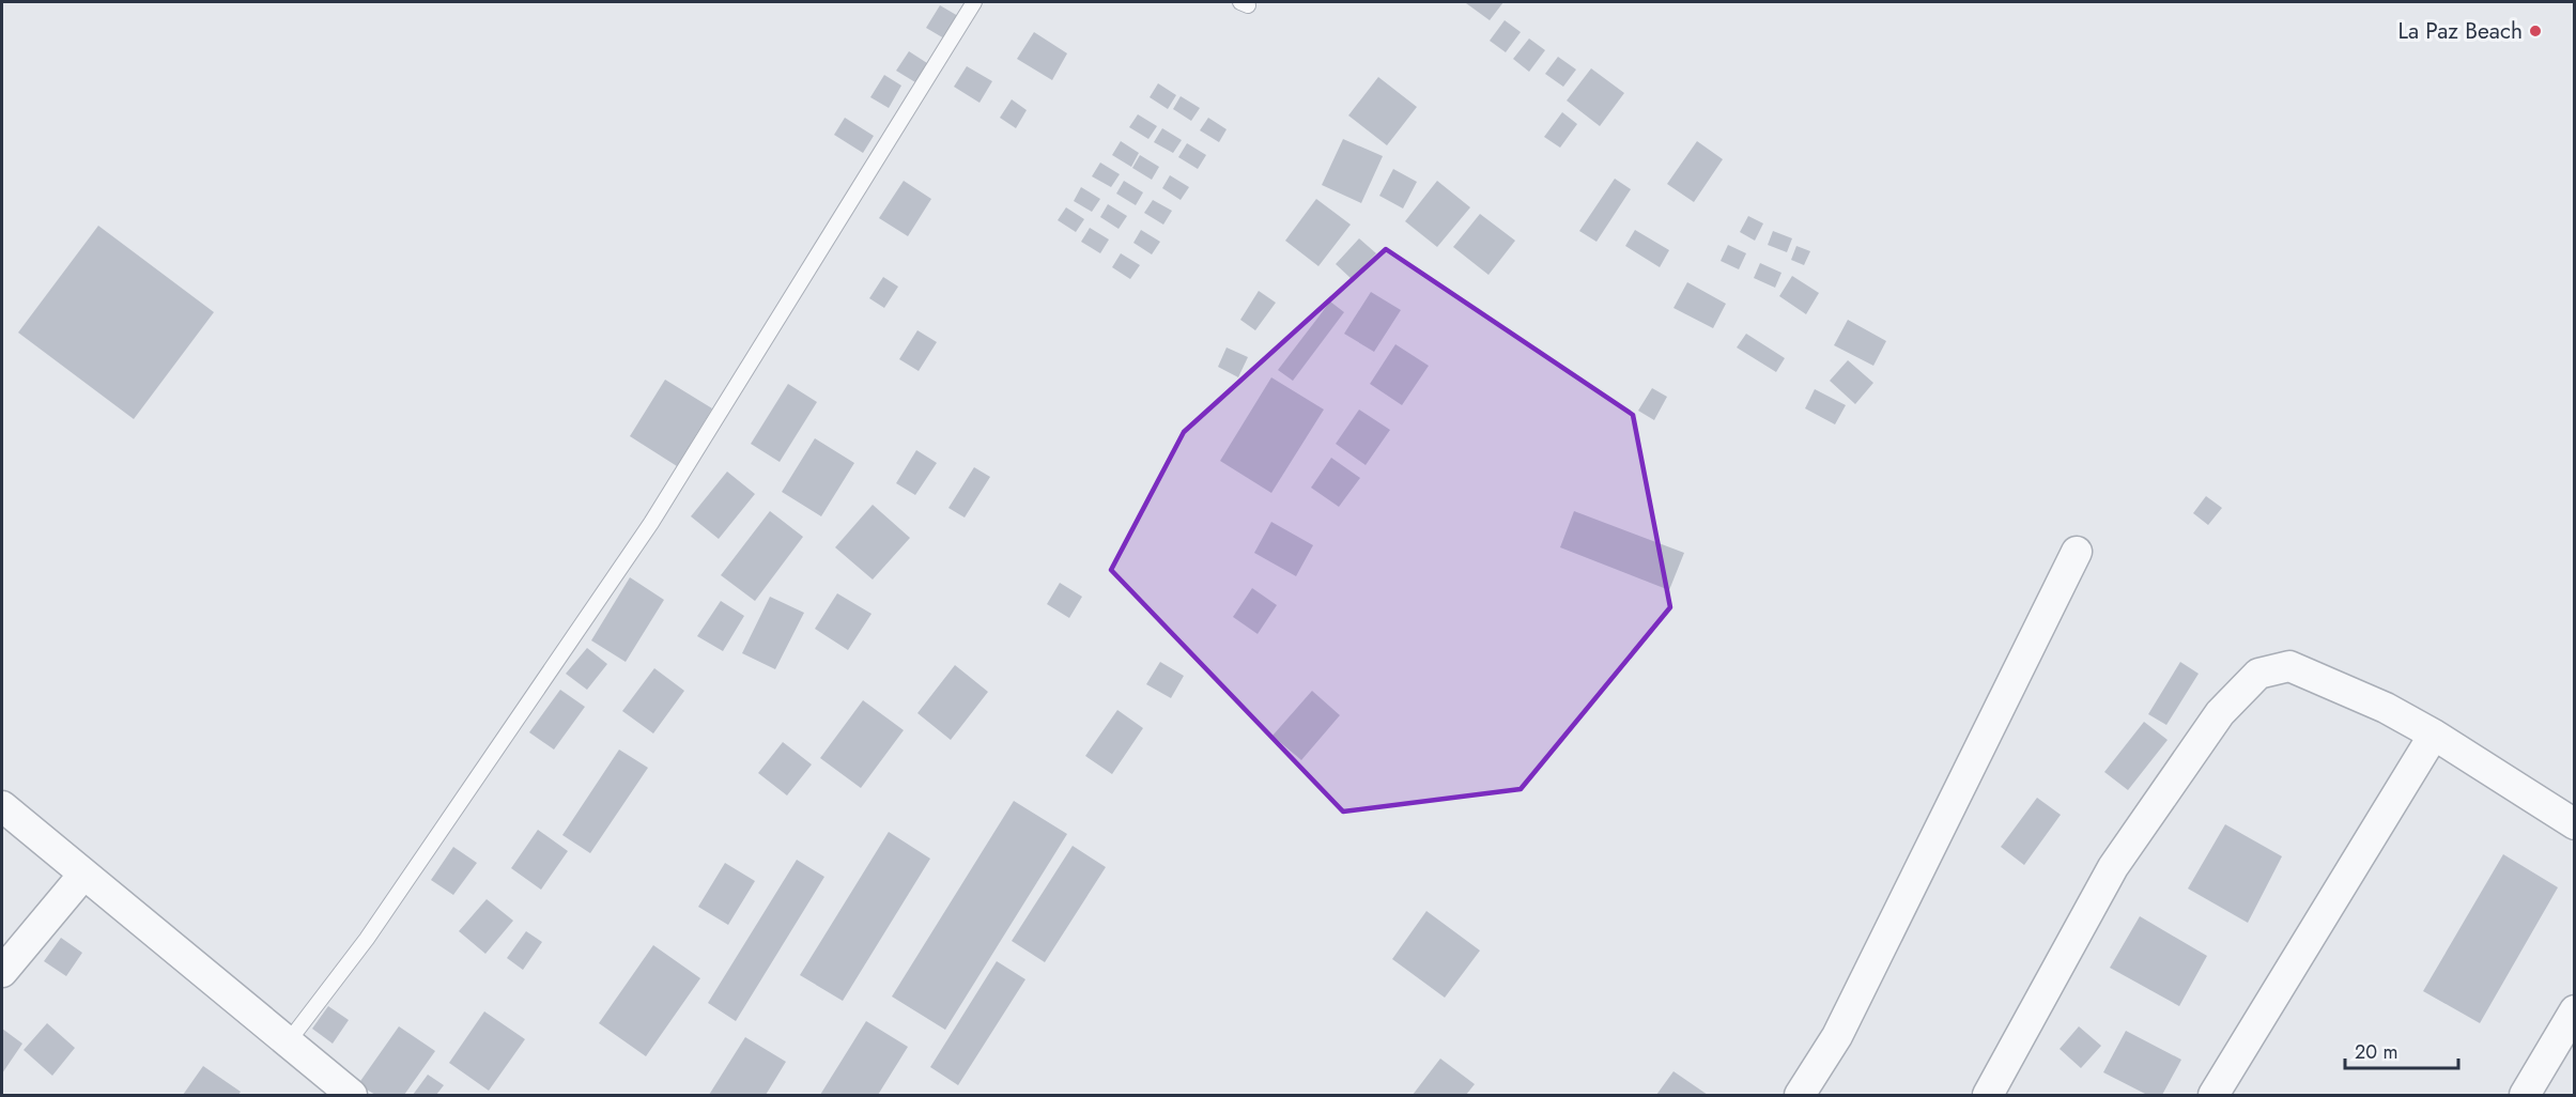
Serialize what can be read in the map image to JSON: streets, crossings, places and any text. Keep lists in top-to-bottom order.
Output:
{
  "places": ["La Paz Beach"],
  "scale_bar": "20 m"
}
